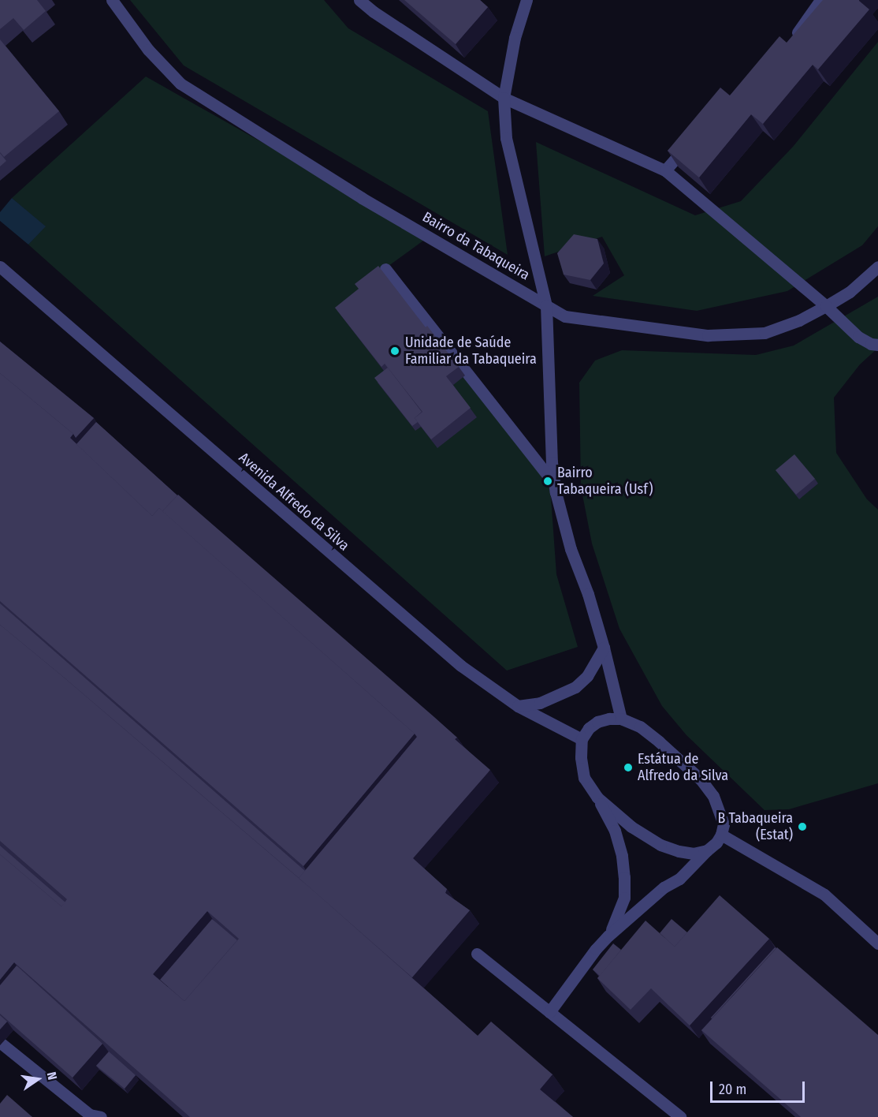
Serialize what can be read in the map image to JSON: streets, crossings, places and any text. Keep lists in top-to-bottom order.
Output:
{
  "streets": {
    "street": ["Bairro da Tabaqueira", "Avenida Alfredo da Silva"]
  },
  "places": [
    "Unidade de Saúde Familiar da Tabaqueira",
    "Bairro Tabaqueira (Usf)",
    "Estátua de Alfredo da Silva",
    "B Tabaqueira (Estat)"
  ],
  "scale_bar": "20 m",
  "north": "right"
}
